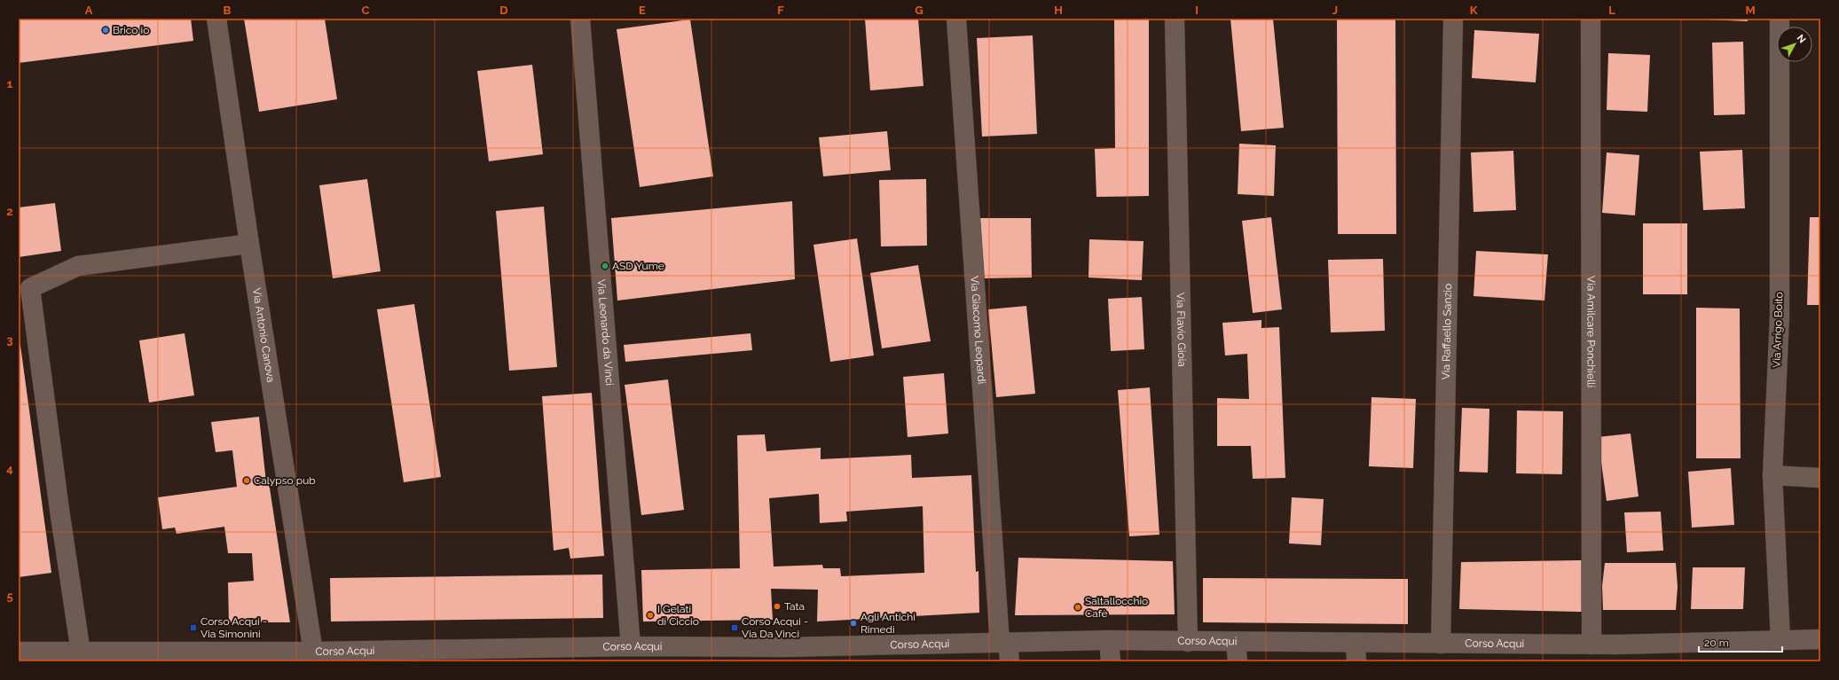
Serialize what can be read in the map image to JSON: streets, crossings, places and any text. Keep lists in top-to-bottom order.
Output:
{
  "streets": {
    "street": [
      "Via Flavio Gioia",
      "Via Arrigo Boito",
      "Via Giacomo Leopardi",
      "Via Raffaello Sanzio",
      "Via Amilcare Ponchielli",
      "Via Leonardo da Vinci",
      "Via Antonio Canova",
      "Corso Acqui"
    ]
  },
  "crossings": [
    ["Via Flavio Gioia", "Corso Acqui"],
    ["Via Arrigo Boito", "Corso Acqui"],
    ["Via Giacomo Leopardi", "Corso Acqui"],
    ["Via Raffaello Sanzio", "Corso Acqui"],
    ["Via Amilcare Ponchielli", "Corso Acqui"],
    ["Via Leonardo da Vinci", "Corso Acqui"],
    ["Via Antonio Canova", "Corso Acqui"]
  ],
  "places": {
    "other": [
      "Brico io",
      "ASD Yume",
      "Calypso pub",
      "Tata",
      "Saltallocchio Cafè",
      "I Gelati di Ciccio",
      "Agli Antichi Rimedi"
    ],
    "transit": ["Corso Acqui - Via Simonini", "Corso Acqui - Via Da Vinci"]
  },
  "scale_bar": "20 m",
  "north": "top right",
  "grid": {
    "columns": [
      "A",
      "B",
      "C",
      "D",
      "E",
      "F",
      "G",
      "H",
      "I",
      "J",
      "K",
      "L",
      "M"
    ],
    "rows": [
      "1",
      "2",
      "3",
      "4",
      "5"
    ]
  }
}
